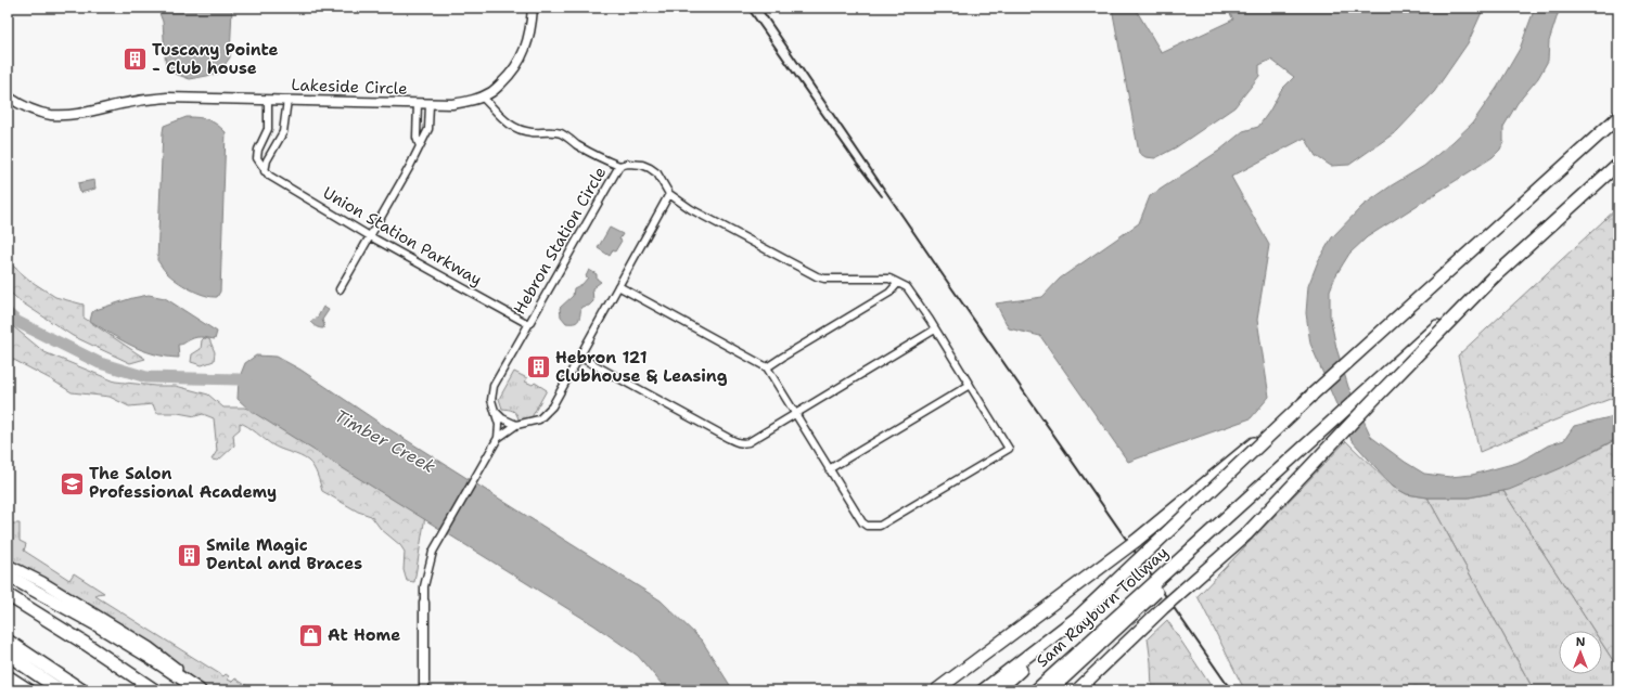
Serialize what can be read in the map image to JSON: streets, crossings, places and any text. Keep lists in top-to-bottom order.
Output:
{
  "streets": {
    "highway": ["Sam Rayburn Tollway"],
    "street": ["Lakeside Circle", "Union Station Parkway", "Hebron Station Circle"]
  },
  "crossings": [
    ["Union Station Parkway", "Hebron Station Circle"]
  ],
  "water": ["Timber Creek"],
  "places": {
    "building": ["Tuscany Pointe - Club house", "Hebron 121 Clubhouse & Leasing", "Smile Magic Dental and Braces"],
    "school or university": ["The Salon Professional Academy"],
    "shop": ["At Home"]
  },
  "north": "top"
}
